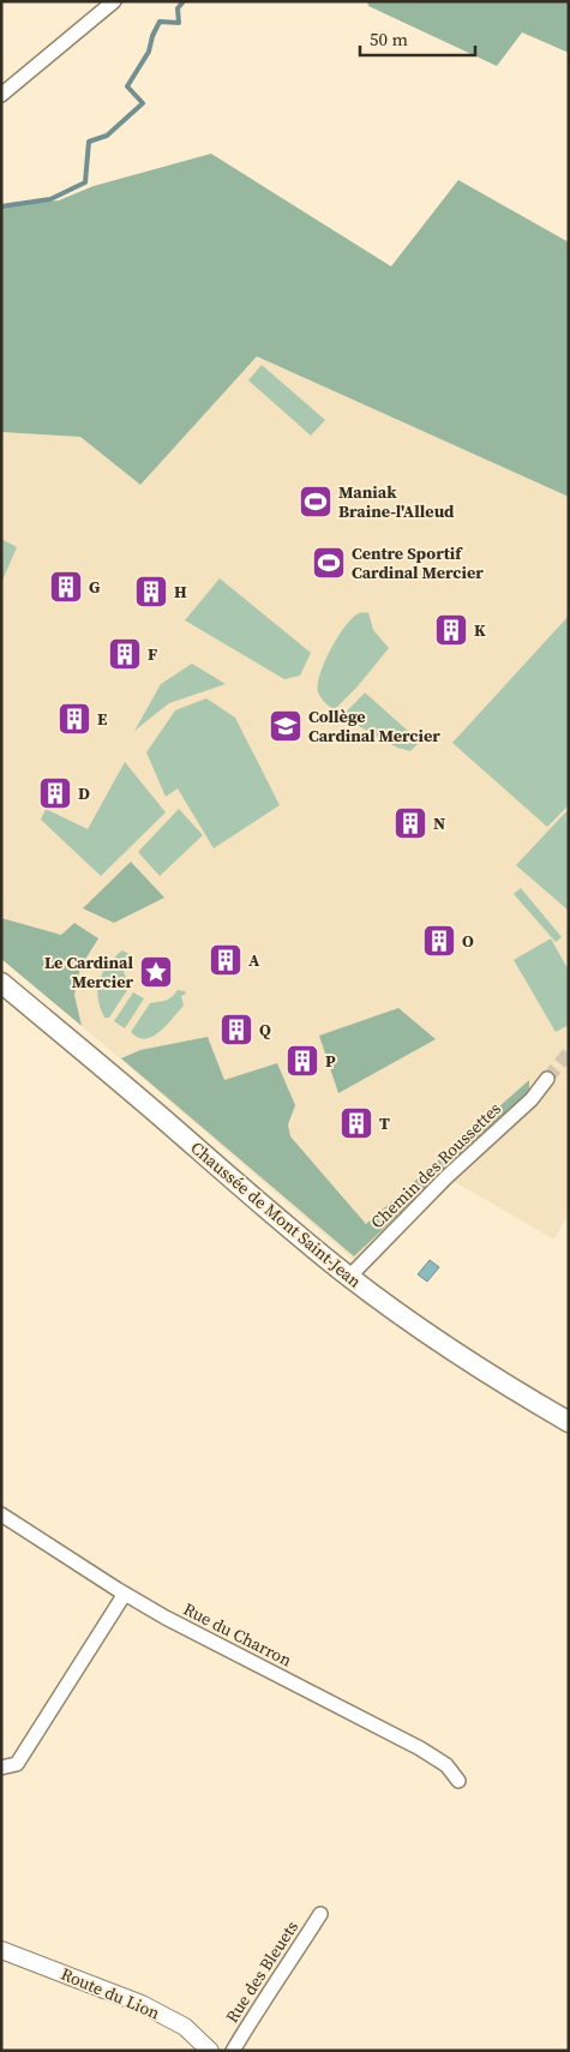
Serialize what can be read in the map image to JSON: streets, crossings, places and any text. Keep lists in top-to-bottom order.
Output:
{
  "streets": {
    "main road": ["Chaussée de Mont Saint-Jean"],
    "street": [
      "Chemin des Roussettes",
      "Rue du Charron",
      "Rue des Bleuets",
      "Route du Lion"
    ]
  },
  "crossings": [
    ["Chemin des Roussettes", "Chaussée de Mont Saint-Jean"]
  ],
  "places": {
    "sports": ["Maniak Braine-l'Alleud", "Centre Sportif Cardinal Mercier"],
    "building": [
      "G",
      "H",
      "K",
      "F",
      "E",
      "D",
      "N",
      "O",
      "A",
      "Q",
      "P",
      "T"
    ],
    "school or university": ["Collège Cardinal Mercier"],
    "place": ["Le Cardinal Mercier"]
  },
  "scale_bar": "50 m"
}
